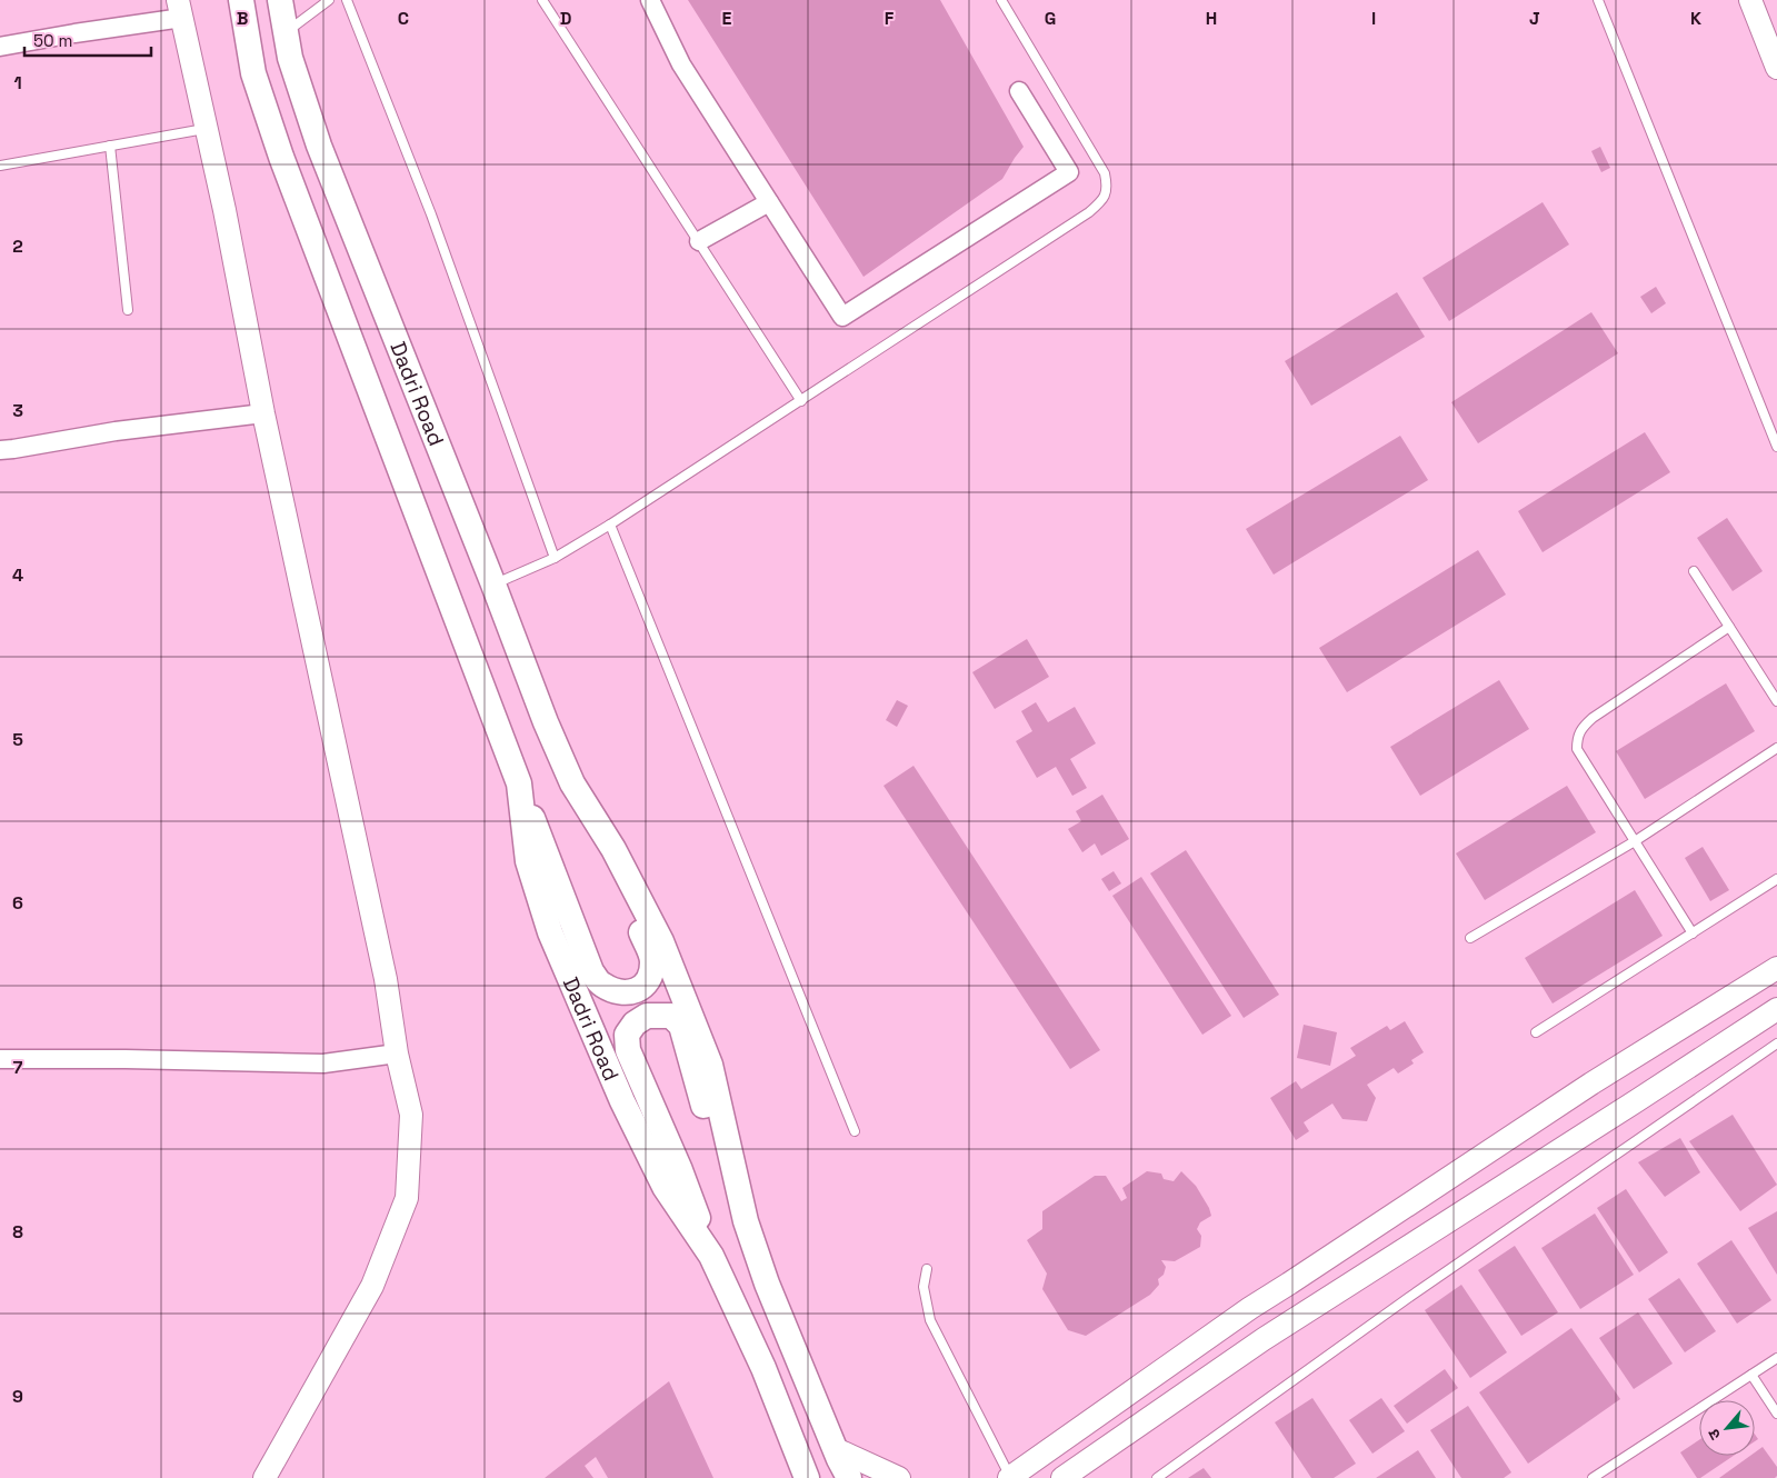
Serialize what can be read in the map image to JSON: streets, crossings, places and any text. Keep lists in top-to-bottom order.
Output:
{
  "streets": {
    "main road": ["Dadri Road"]
  },
  "scale_bar": "50 m",
  "north": "bottom left",
  "grid": {
    "columns": [
      "B",
      "C",
      "D",
      "E",
      "F",
      "G",
      "H",
      "I",
      "J",
      "K"
    ],
    "rows": [
      "1",
      "2",
      "3",
      "4",
      "5",
      "6",
      "7",
      "8",
      "9"
    ]
  }
}
